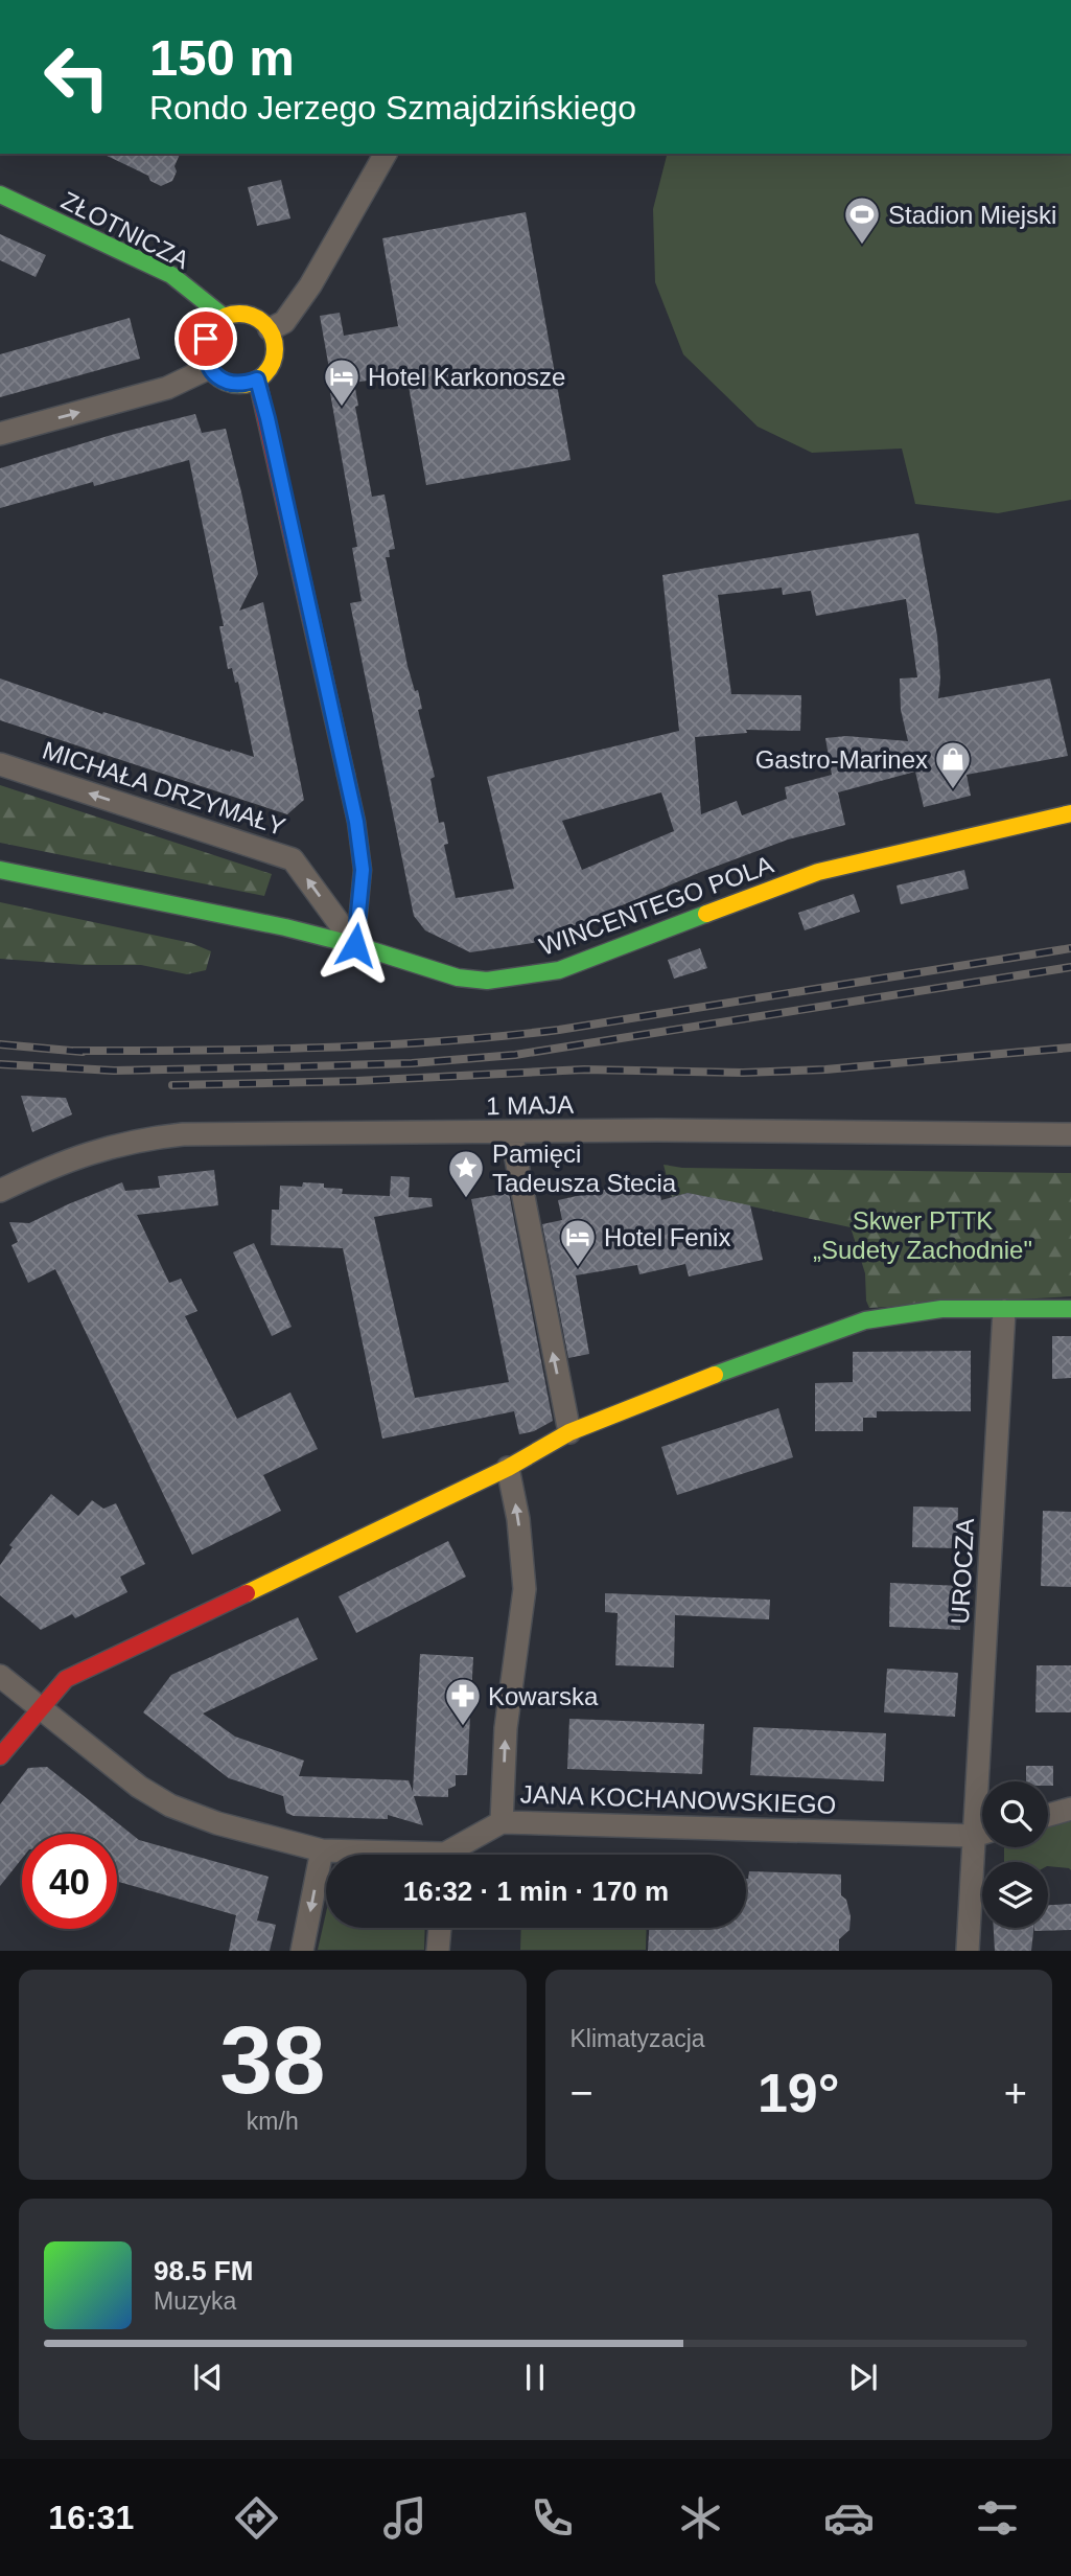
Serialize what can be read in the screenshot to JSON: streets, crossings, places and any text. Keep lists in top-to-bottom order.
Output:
{
  "streets": {
    "street": [
      "ZŁOTNICZA",
      "MICHAŁA DRZYMAŁY",
      "WINCENTEGO POLA",
      "1 MAJA",
      "UROCZA",
      "JANA KOCHANOWSKIEGO"
    ]
  },
  "crossings": [
    ["MICHAŁA DRZYMAŁY", "WINCENTEGO POLA"]
  ],
  "one_way": ["MICHAŁA DRZYMAŁY"],
  "parks": ["Skwer PTTK „Sudety Zachodnie\""],
  "places": {
    "sports": ["Stadion Miejski"],
    "hotel": ["Hotel Karkonosze", "Hotel Fenix"],
    "shop": ["Gastro-Marinex"],
    "place": ["Pamięci Tadeusza Stecia"],
    "pharmacy": ["Kowarska"]
  },
  "page": {
    "turn": ["150 m", "Rondo Jerzego Szmajdzińskiego"],
    "limit": "40",
    "trip": "16:32 · 1 min · 170 m",
    "tile": [
      ["38", "km/h"],
      "Klimatyzacja"
    ],
    "heat": ["−", "19°", "+"],
    "song": ["98.5 FM", "Muzyka"],
    "tabs": "16:31"
  }
}
